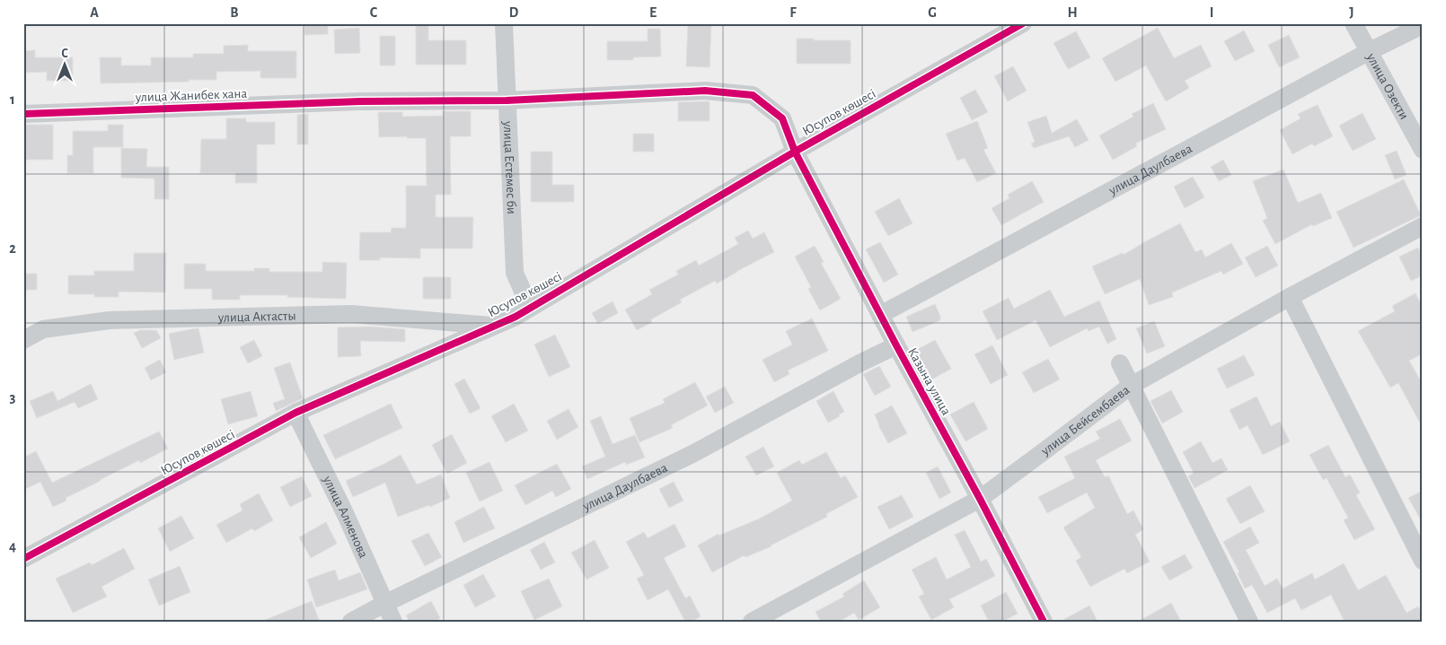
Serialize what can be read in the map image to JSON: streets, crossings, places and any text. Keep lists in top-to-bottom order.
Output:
{
  "streets": {
    "street": [
      "улица Озекти",
      "улица Жанибек хана",
      "Юсупов көшесі",
      "улица Естемес би",
      "улица Даулбаева",
      "улица Актасты",
      "Казына улица",
      "улица Бейсембаева",
      "улица Алменова"
    ]
  },
  "crossings": [
    ["улица Озекти", "улица Даулбаева"],
    ["улица Жанибек хана", "улица Естемес би"],
    ["улица Жанибек хана", "Казына улица"],
    ["Юсупов көшесі", "улица Естемес би"],
    ["Юсупов көшесі", "улица Актасты"],
    ["Юсупов көшесі", "Казына улица"],
    ["Юсупов көшесі", "улица Алменова"],
    ["улица Естемес би", "Казына улица"],
    ["улица Даулбаева", "Казына улица"],
    ["улица Даулбаева", "улица Алменова"],
    ["Казына улица", "улица Бейсембаева"]
  ],
  "north": "top",
  "grid": {
    "columns": [
      "A",
      "B",
      "C",
      "D",
      "E",
      "F",
      "G",
      "H",
      "I",
      "J"
    ],
    "rows": [
      "1",
      "2",
      "3",
      "4"
    ]
  }
}
